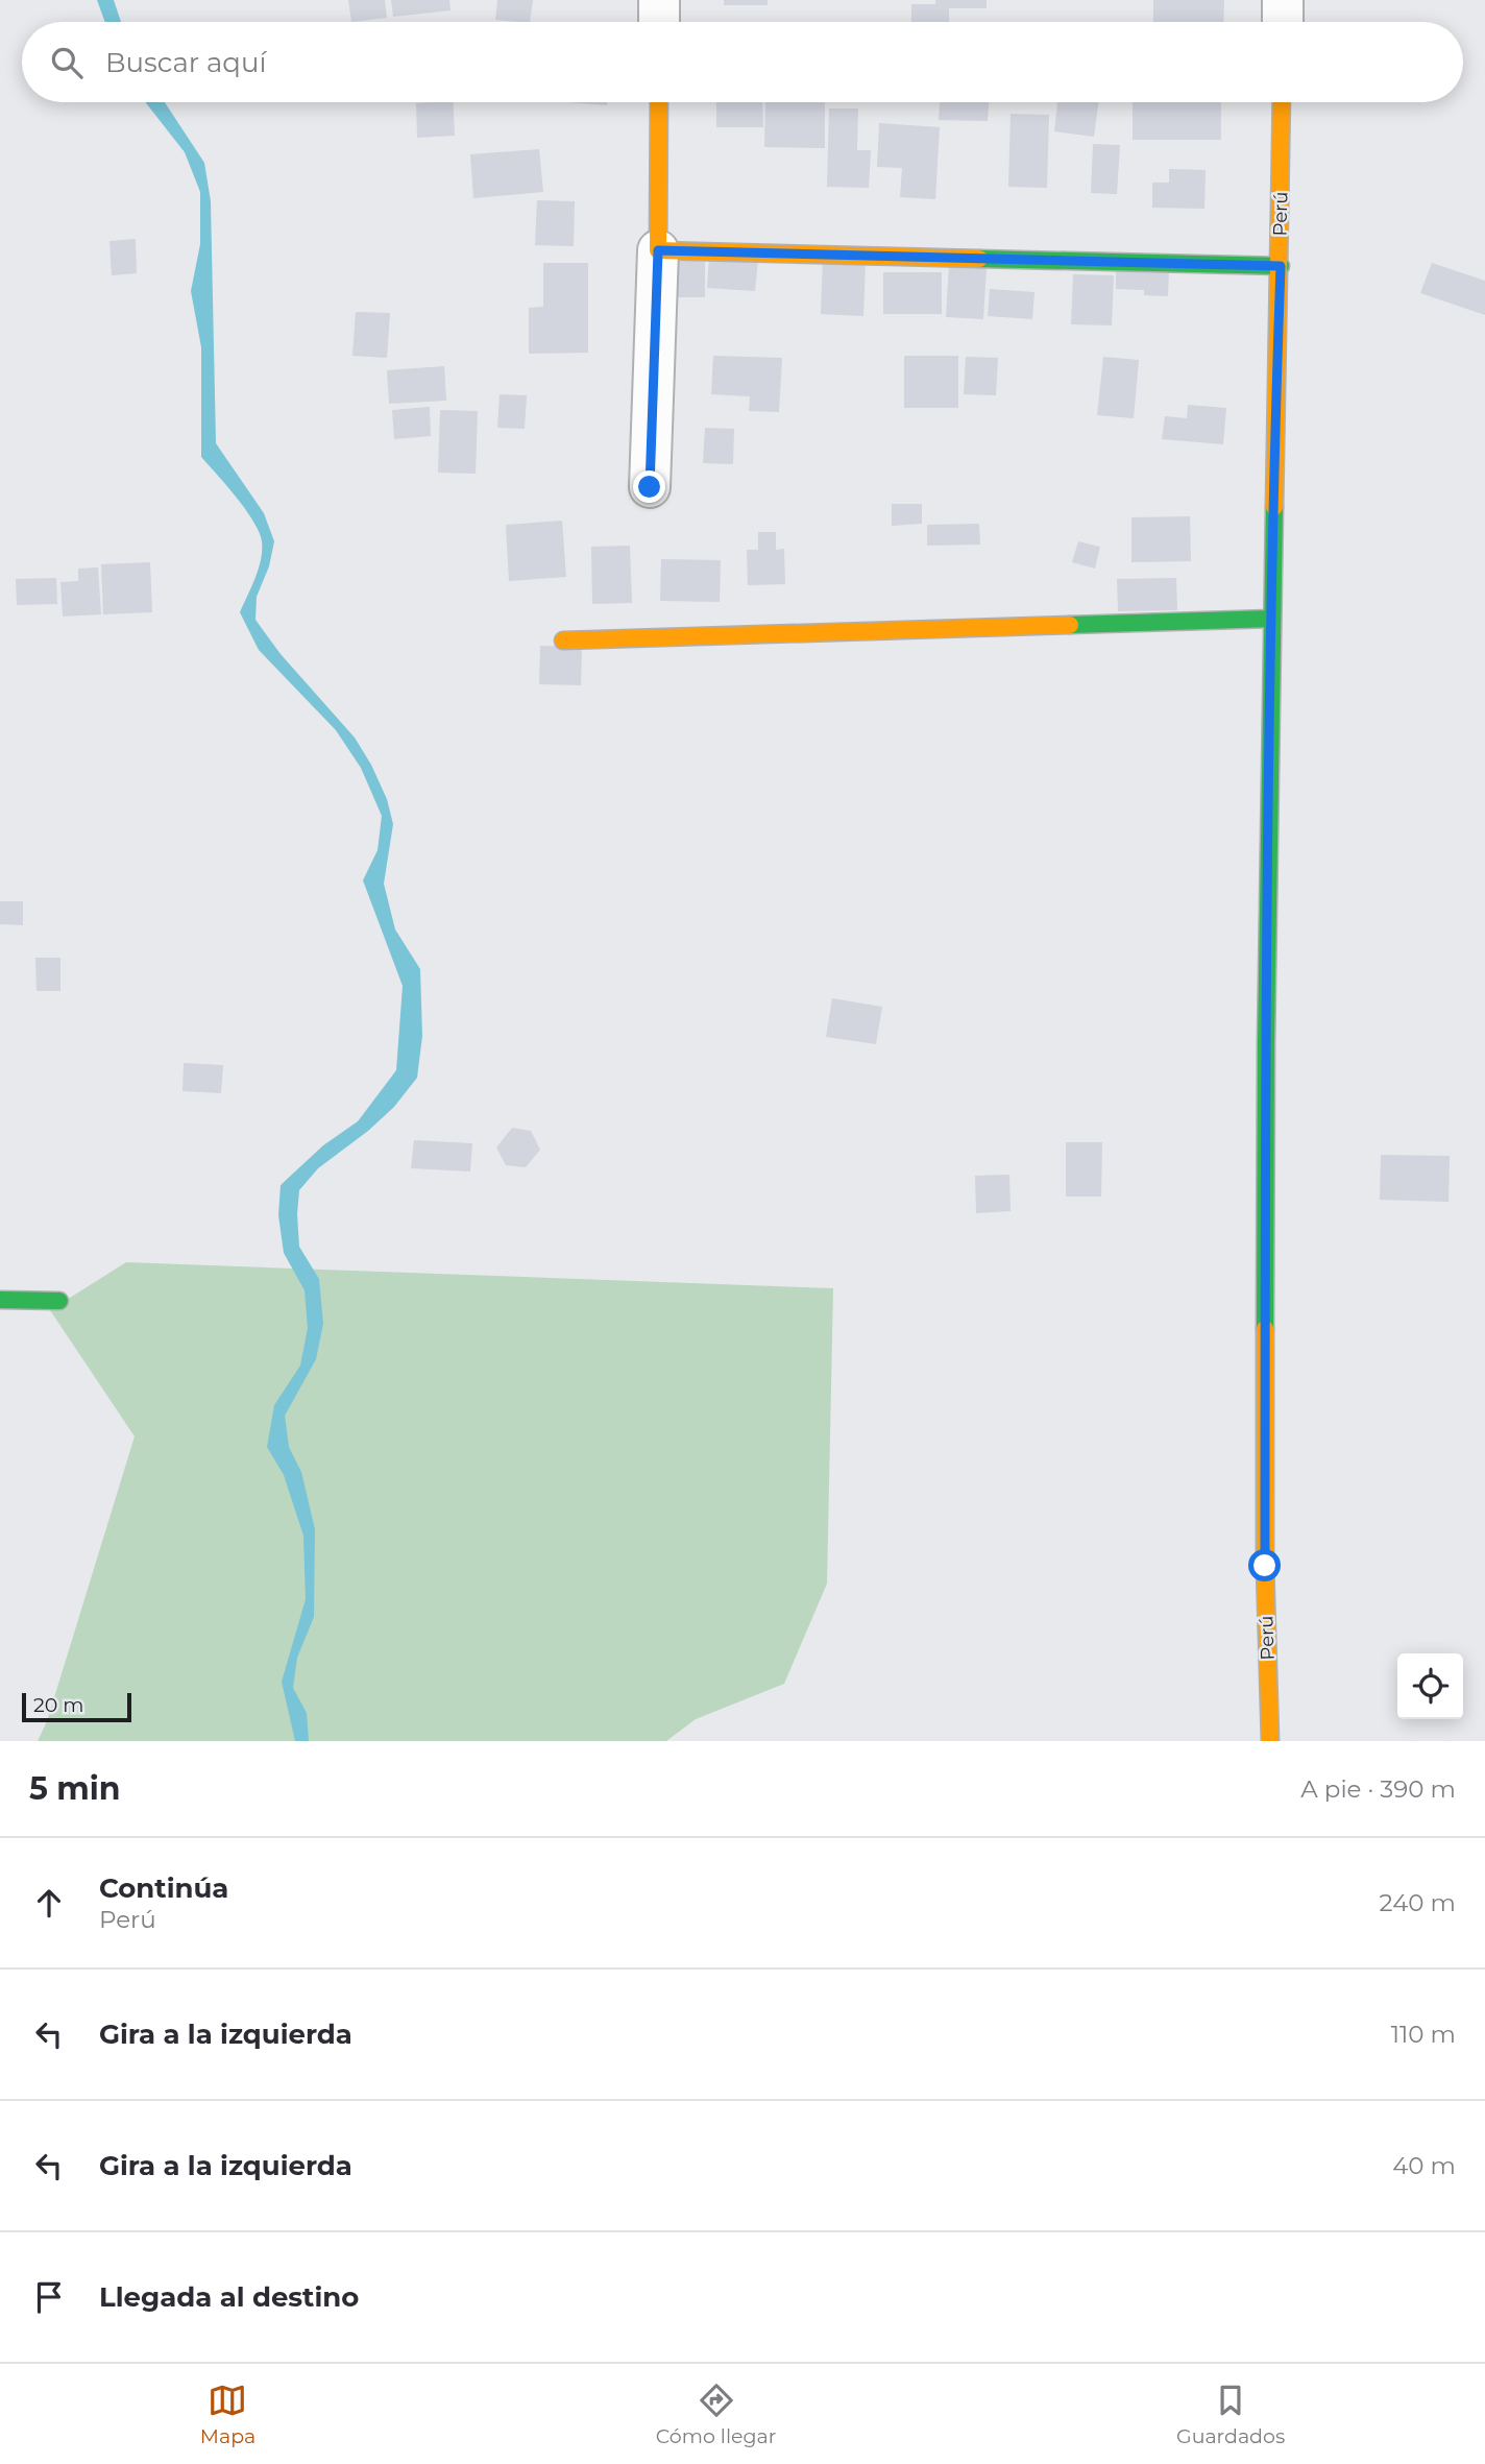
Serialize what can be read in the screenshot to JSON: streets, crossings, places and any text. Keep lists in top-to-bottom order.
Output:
{
  "streets": {
    "street": ["Perú"]
  },
  "scale_bar": "20 m",
  "page": {
    "search": "Buscar aquí",
    "scale": "20 m",
    "heading": ["5 min", "A pie · 390 m"],
    "list": [
      ["Continúa", "Perú", "240 m"],
      ["Gira a la izquierda", "110 m"],
      ["Gira a la izquierda", "40 m"],
      "Llegada al destino"
    ],
    "nav": ["Mapa", "Cómo llegar", "Guardados"]
  }
}
